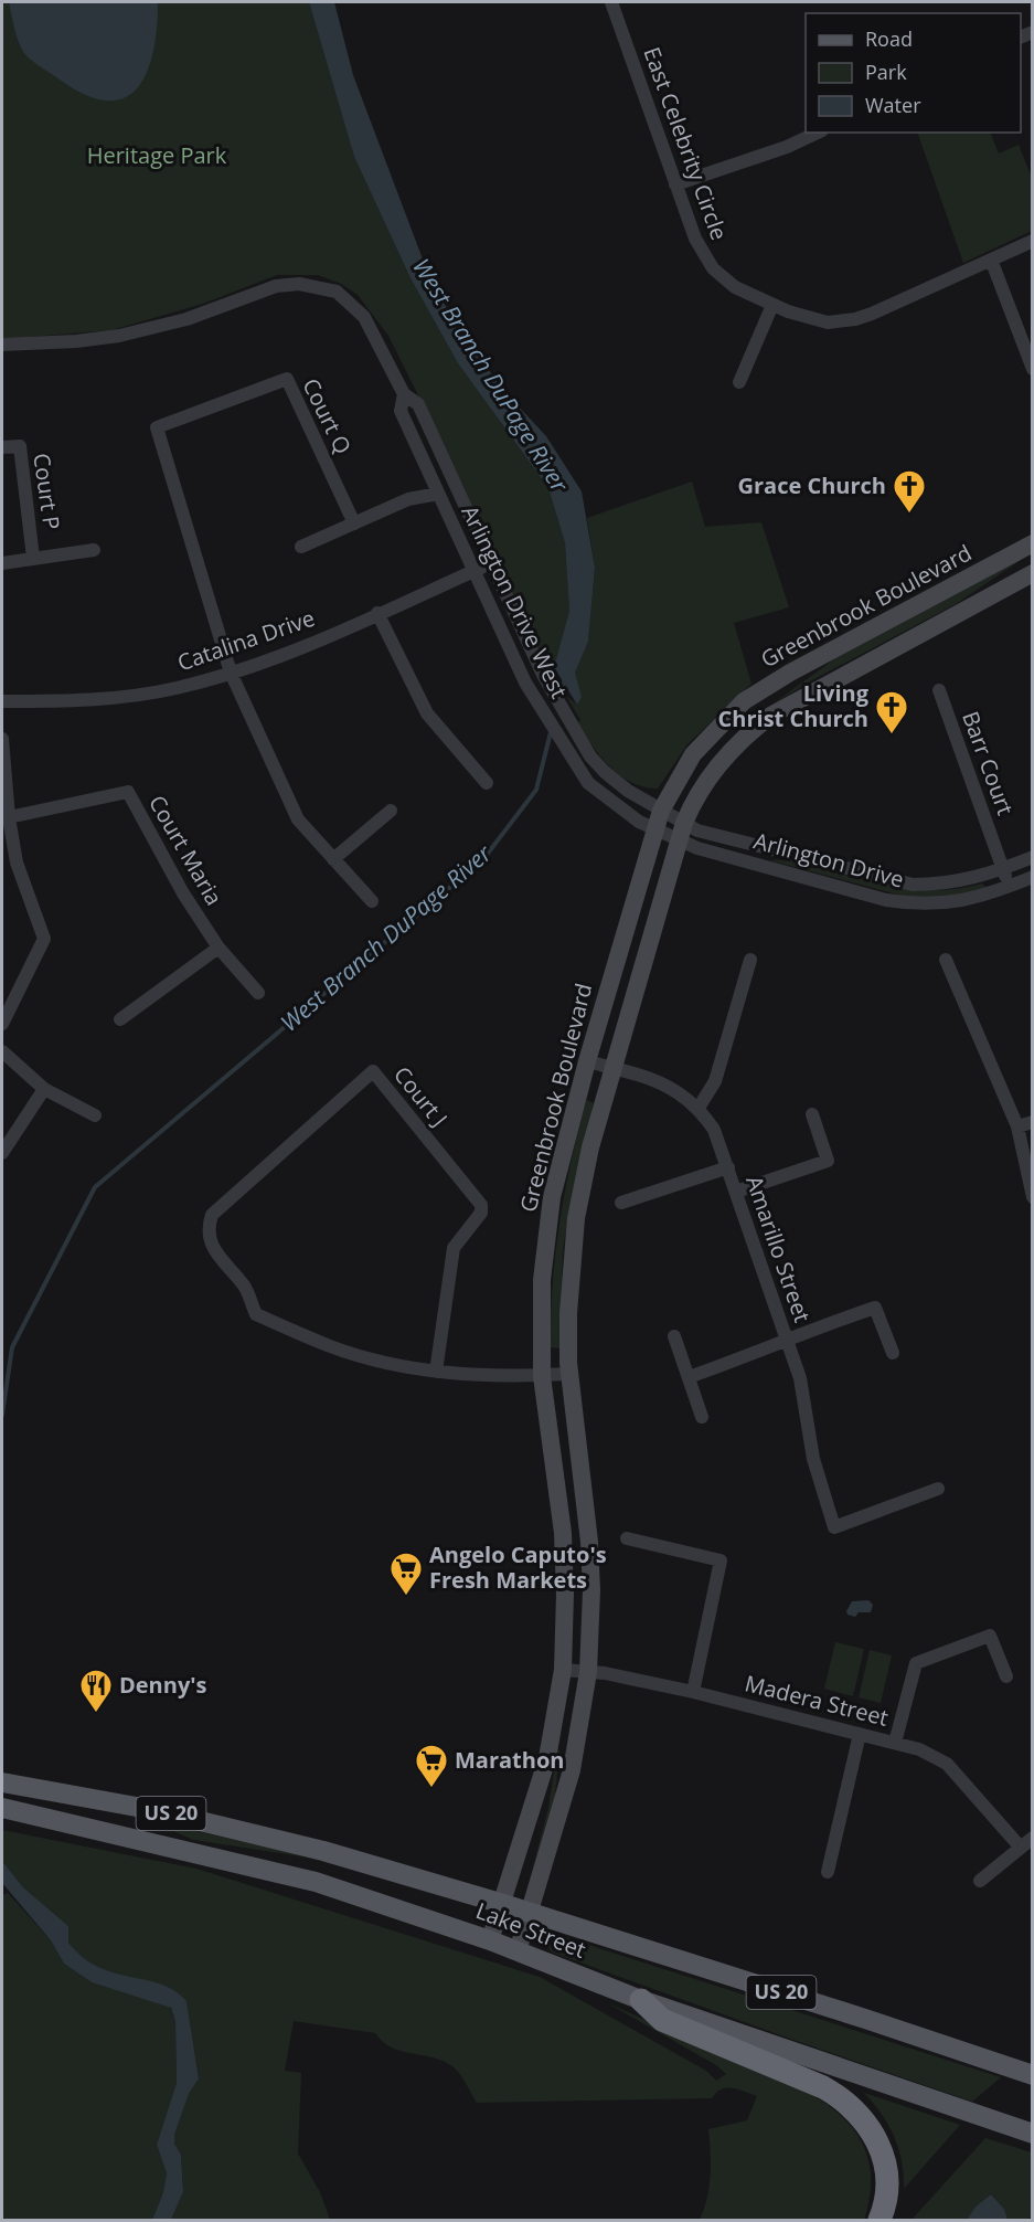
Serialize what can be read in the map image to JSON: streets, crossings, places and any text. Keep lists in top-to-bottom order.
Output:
{
  "streets": {
    "main road": ["Greenbrook Boulevard", "US 20", "Lake Street"],
    "street": [
      "East Celebrity Circle",
      "Court Q",
      "Court P",
      "Arlington Drive West",
      "Catalina Drive",
      "Barr Court",
      "Court Maria",
      "Arlington Drive",
      "Court J",
      "Amarillo Street",
      "Madera Street"
    ]
  },
  "crossings": [
    ["Court Q", "Catalina Drive"],
    ["Arlington Drive West", "Greenbrook Boulevard"],
    ["Arlington Drive West", "Catalina Drive"],
    ["Arlington Drive West", "Arlington Drive"],
    ["Greenbrook Boulevard", "Arlington Drive"],
    ["Greenbrook Boulevard", "Amarillo Street"],
    ["Greenbrook Boulevard", "Madera Street"],
    ["Greenbrook Boulevard", "Lake Street"],
    ["Barr Court", "Arlington Drive"]
  ],
  "water": ["West Branch DuPage River"],
  "parks": ["Heritage Park"],
  "places": {
    "church": ["Grace Church", "Living Christ Church"],
    "supermarket": ["Angelo Caputo's Fresh Markets", "Marathon"],
    "restaurant": ["Denny's"]
  },
  "legend": ["Road", "Park", "Water"]
}
